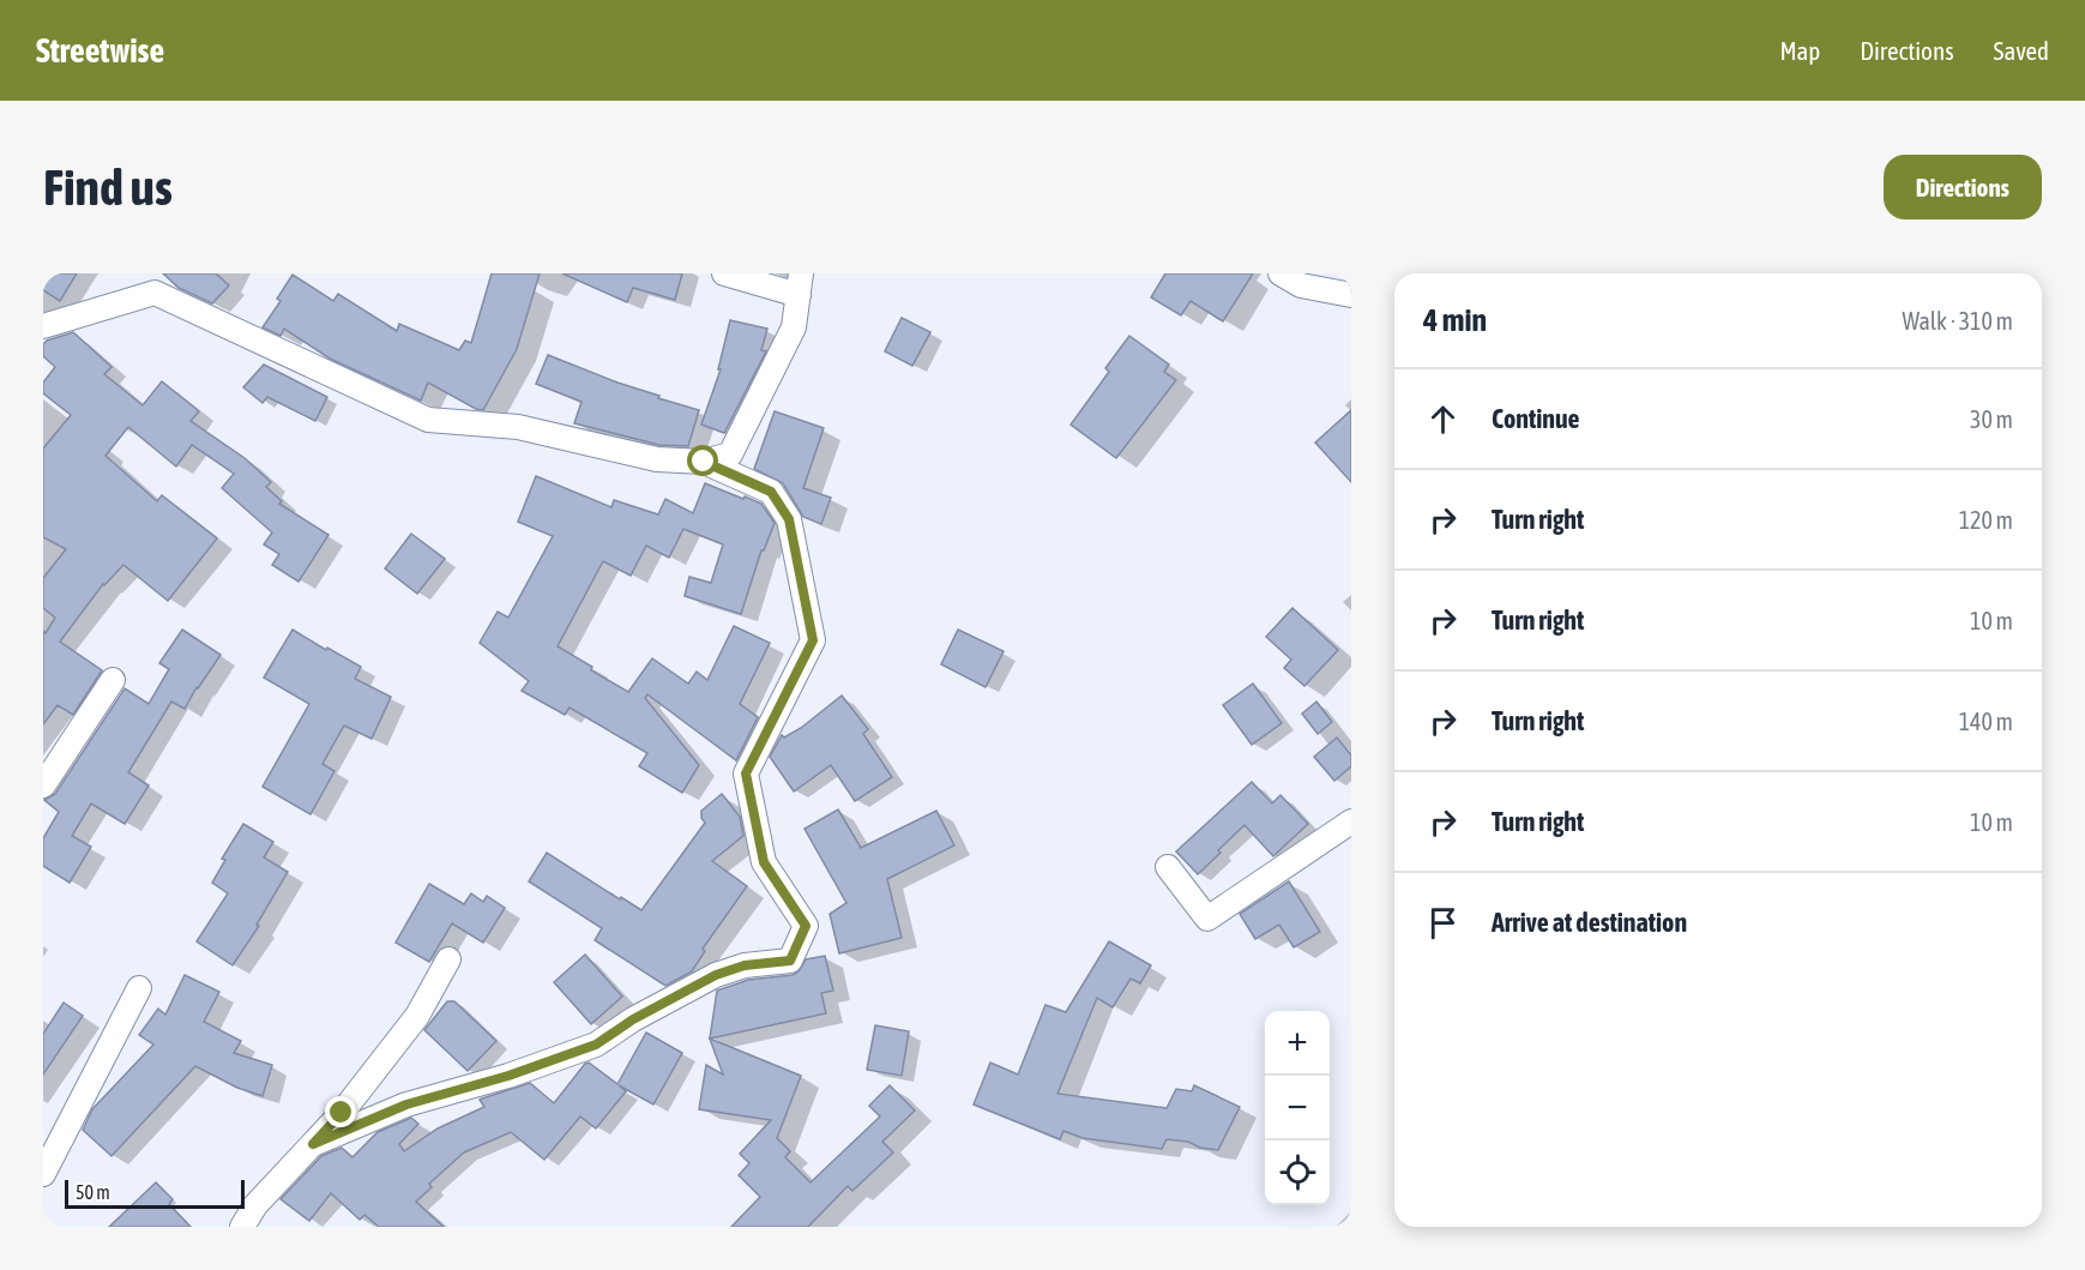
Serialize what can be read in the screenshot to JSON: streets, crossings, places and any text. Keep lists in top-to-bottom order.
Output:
{
  "scale_bar": "50 m",
  "page": {
    "header": "Streetwise",
    "nav": ["Map", "Directions", "Saved"],
    "buttons": "Directions",
    "title": "Find us",
    "heading": ["4 min", "Walk · 310 m"],
    "list": [
      ["Continue", "30 m"],
      ["Turn right", "120 m"],
      ["Turn right", "10 m"],
      ["Turn right", "140 m"],
      ["Turn right", "10 m"],
      "Arrive at destination"
    ],
    "map_buttons": ["+", "−"],
    "scale": "50 m"
  }
}
